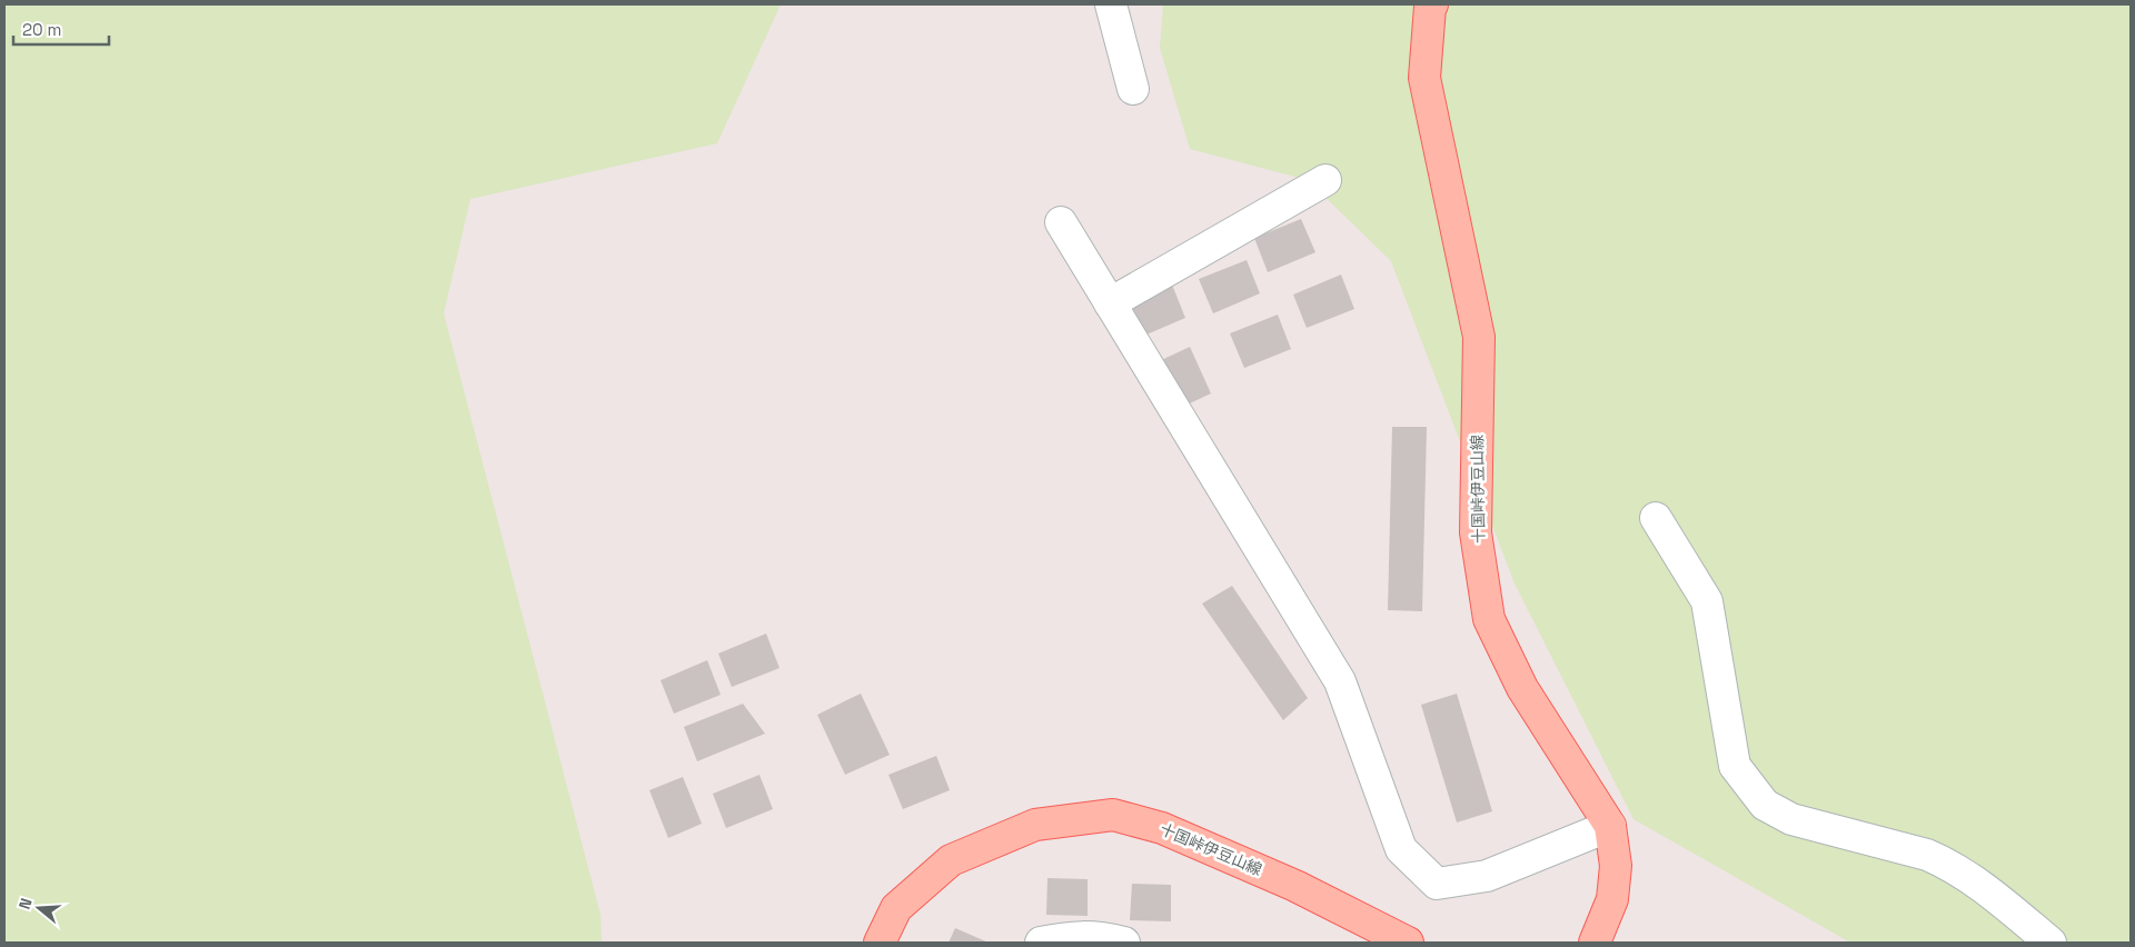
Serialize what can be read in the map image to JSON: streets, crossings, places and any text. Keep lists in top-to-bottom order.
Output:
{
  "streets": {
    "main road": ["十国峠伊豆山線"]
  },
  "scale_bar": "20 m",
  "north": "left"
}
